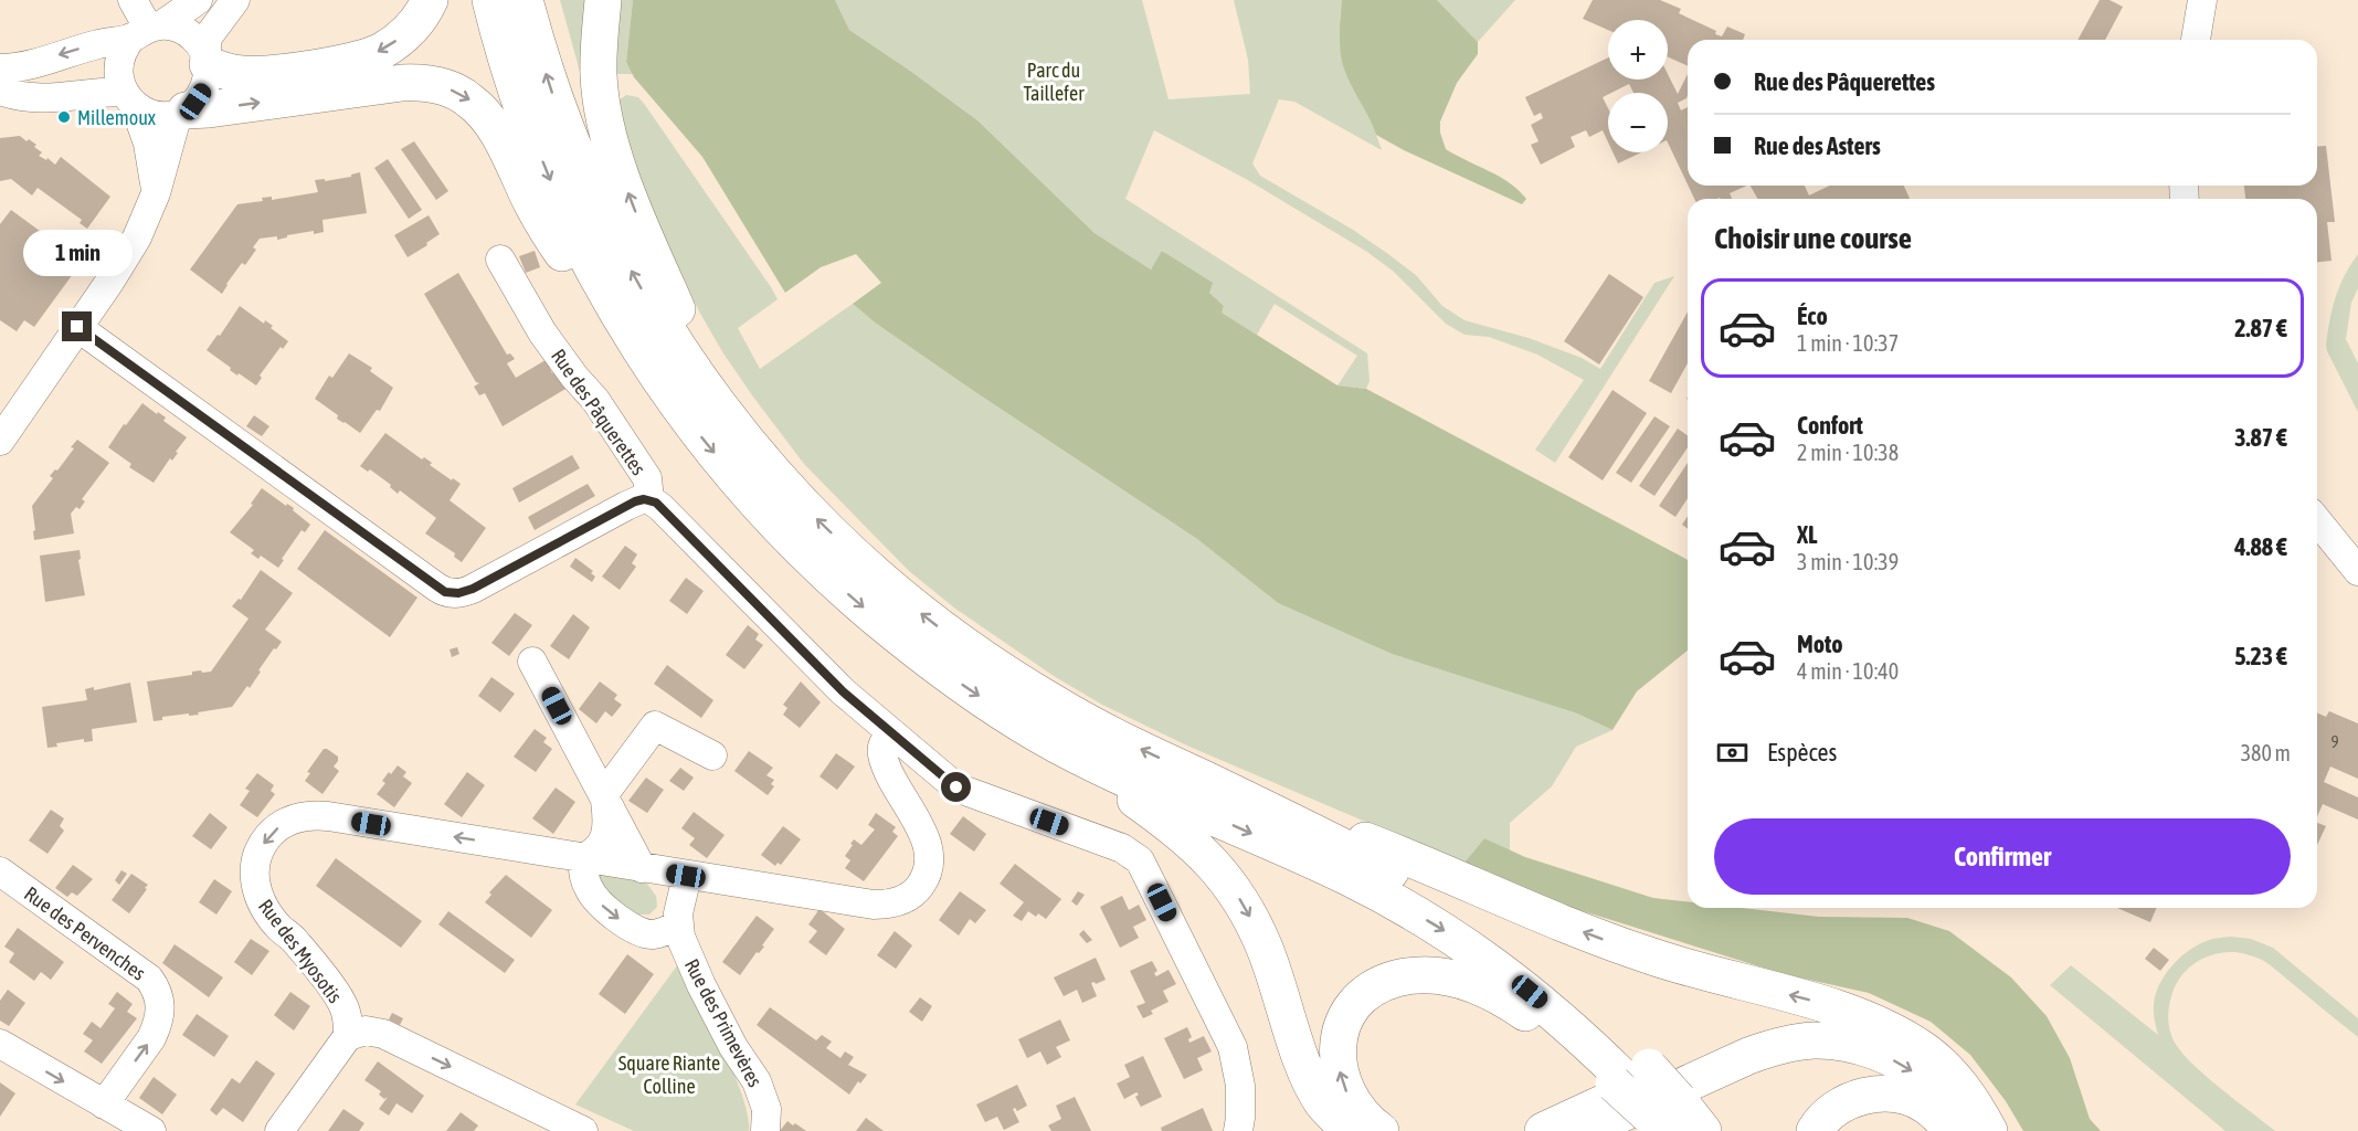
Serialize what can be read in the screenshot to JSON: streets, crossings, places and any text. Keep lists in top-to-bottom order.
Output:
{
  "streets": {
    "street": [
      "Rue des Pâquerettes",
      "Rue des Pervenches",
      "Rue des Myosotis",
      "Rue des Primevères"
    ]
  },
  "crossings": [
    ["Rue des Pâquerettes", "Rue des Myosotis"],
    ["Rue des Myosotis", "Rue des Primevères"]
  ],
  "parks": ["Parc du Taillefer", "Square Riante Colline"],
  "places": ["Millemoux"],
  "house_numbers": ["9"],
  "page": {
    "map_buttons": ["+", "−"],
    "banner": ["Rue des Pâquerettes", "Rue des Asters"],
    "heading": "Choisir une course",
    "bubble": "1 min",
    "list": [
      {
        "name": "Éco",
        "note": "1 min · 10:37",
        "value": "2.87 €"
      },
      {
        "name": "Confort",
        "note": "2 min · 10:38",
        "value": "3.87 €"
      },
      {
        "name": "XL",
        "note": "3 min · 10:39",
        "value": "4.88 €"
      },
      {
        "name": "Moto",
        "note": "4 min · 10:40",
        "value": "5.23 €"
      }
    ],
    "pay": ["Espèces", "380 m"],
    "buttons": "Confirmer"
  }
}
